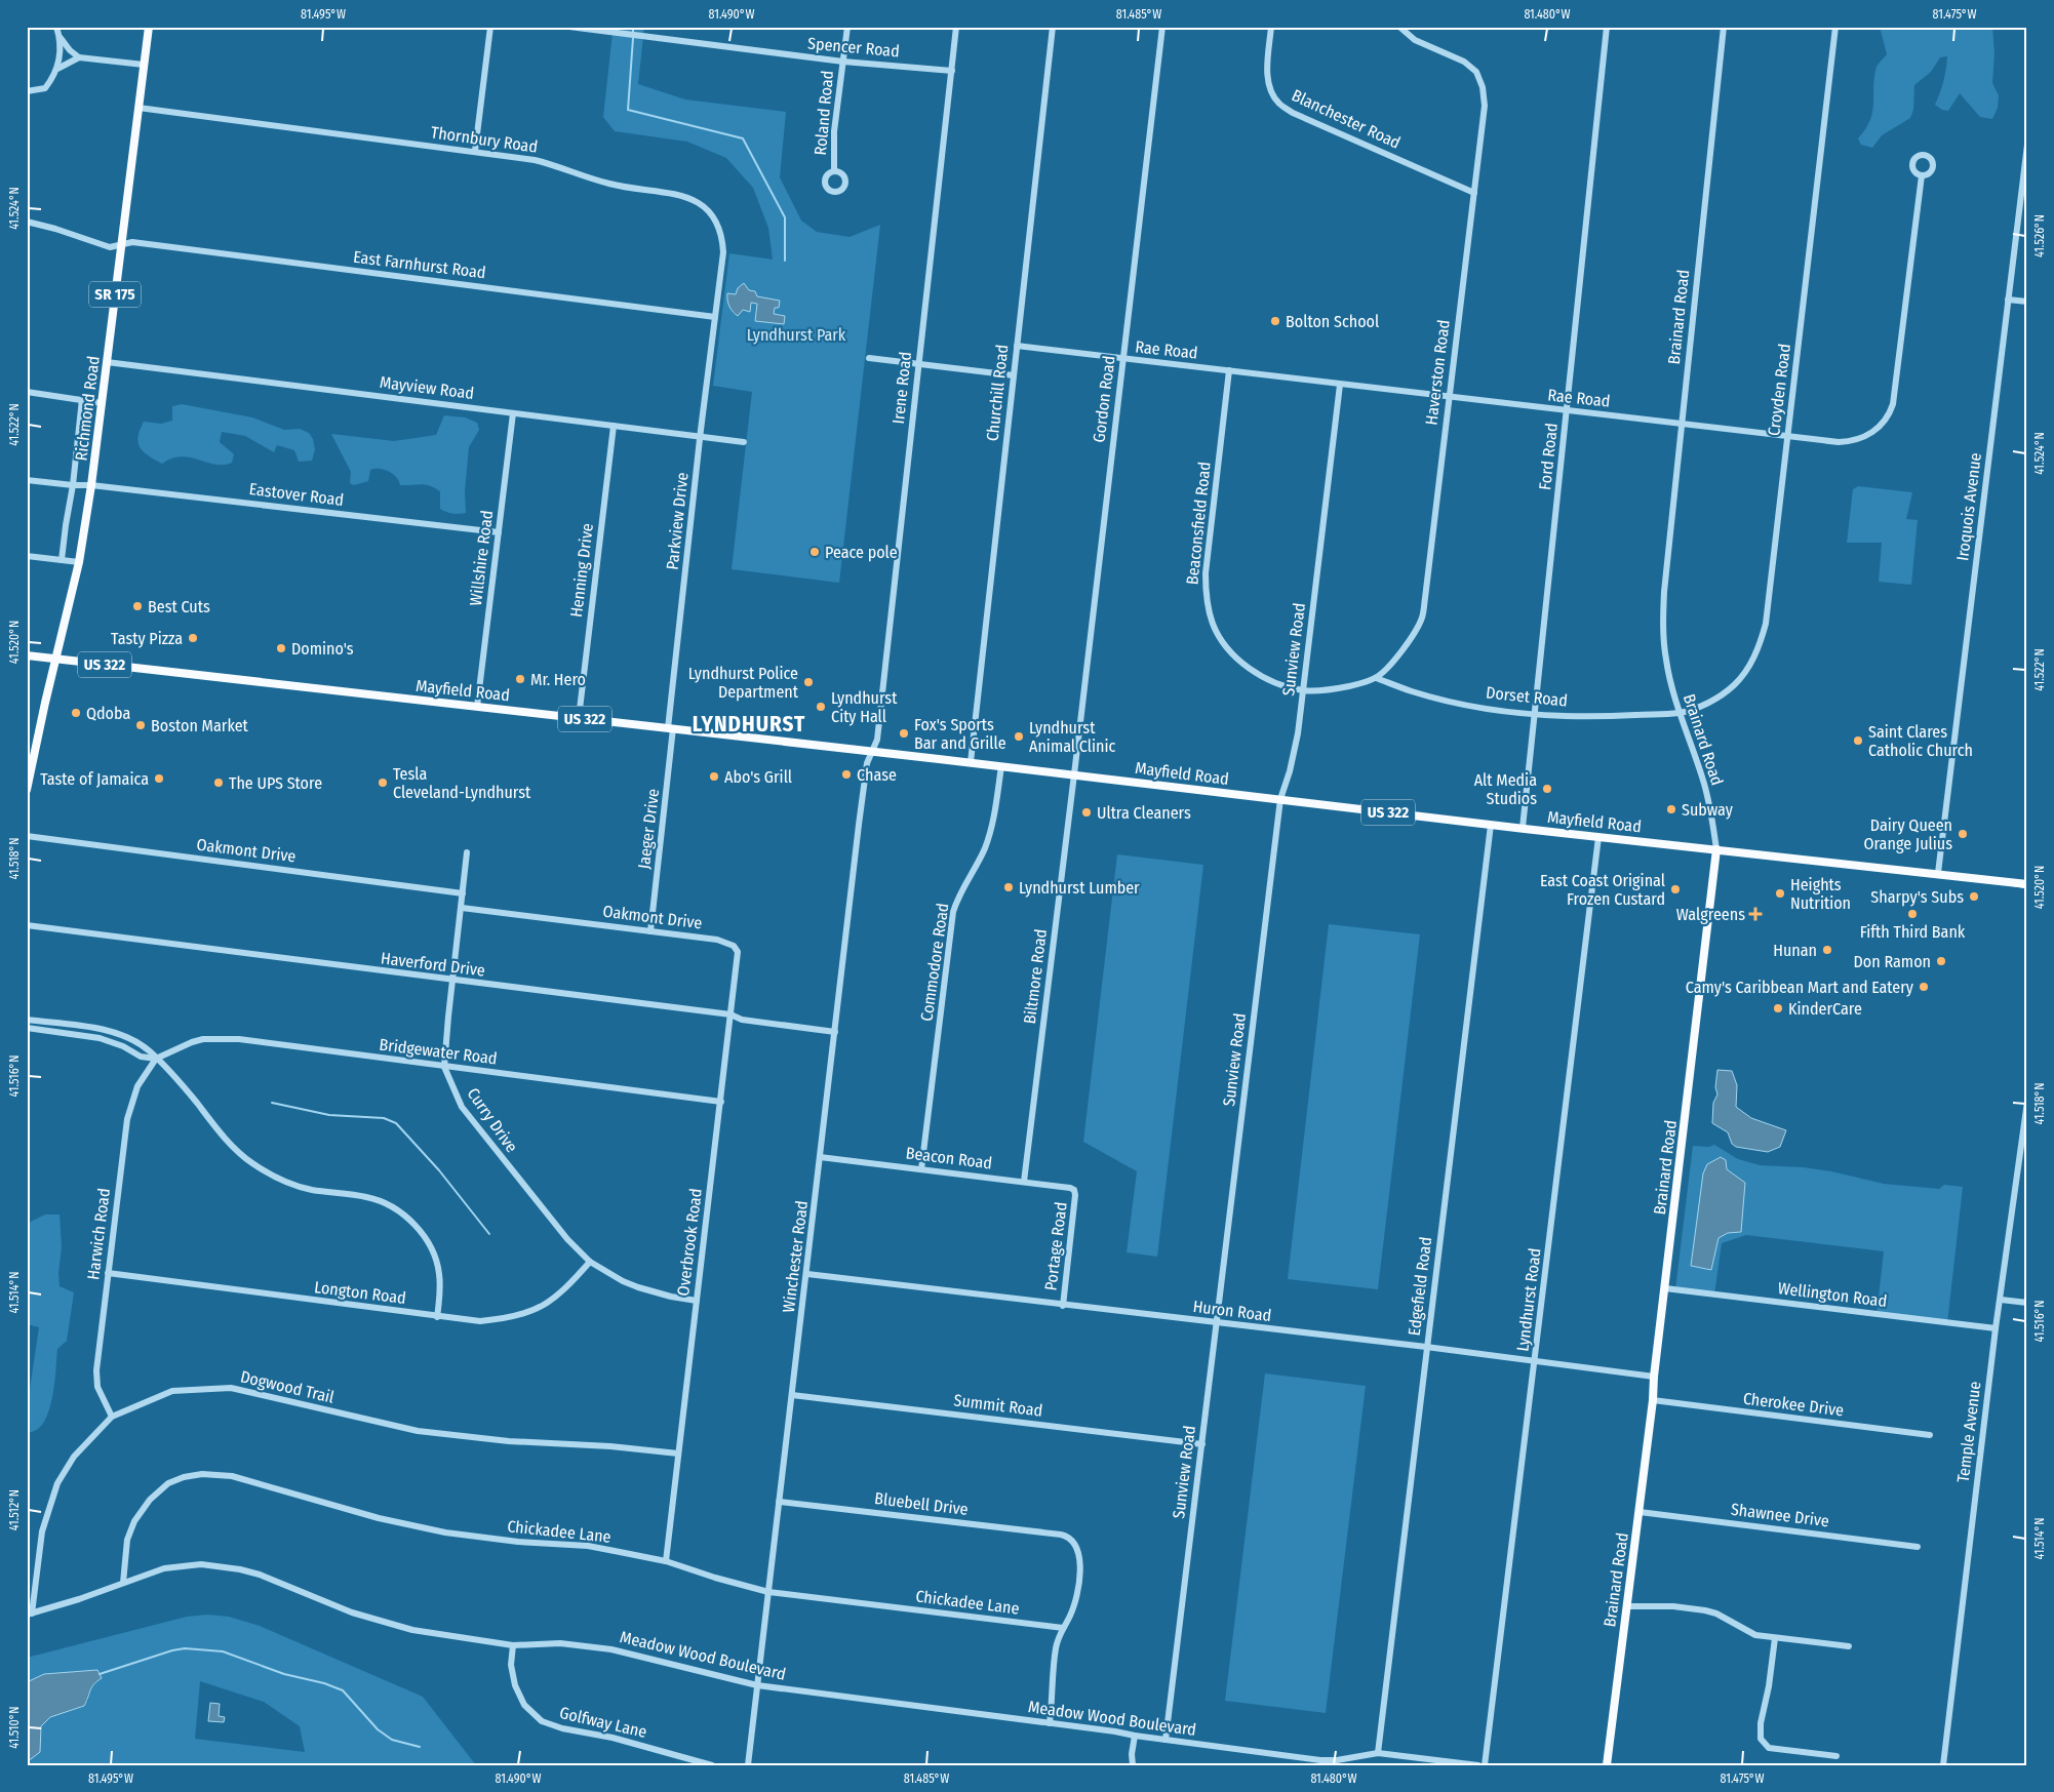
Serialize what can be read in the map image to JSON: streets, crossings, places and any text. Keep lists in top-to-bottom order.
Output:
{
  "streets": {
    "main road": [
      "SR 175",
      "Brainard Road",
      "Richmond Road",
      "US 322",
      "Mayfield Road"
    ],
    "street": [
      "Spencer Road",
      "Roland Road",
      "Blanchester Road",
      "Thornbury Road",
      "East Farnhurst Road",
      "Rae Road",
      "Haverston Road",
      "Mayview Road",
      "Irene Road",
      "Croyden Road",
      "Churchill Road",
      "Gordon Road",
      "Ford Road",
      "Eastover Road",
      "Iroquois Avenue",
      "Parkview Drive",
      "Beaconsfield Road",
      "Willshire Road",
      "Henning Drive",
      "Sunview Road",
      "Dorset Road",
      "Jaeger Drive",
      "Oakmont Drive",
      "Commodore Road",
      "Haverford Drive",
      "Biltmore Road",
      "Bridgewater Road",
      "Curry Drive",
      "Beacon Road",
      "Harwich Road",
      "Overbrook Road",
      "Portage Road",
      "Winchester Road",
      "Edgefield Road",
      "Longton Road",
      "Wellington Road",
      "Lyndhurst Road",
      "Huron Road",
      "Dogwood Trail",
      "Cherokee Drive",
      "Summit Road",
      "Temple Avenue",
      "Bluebell Drive",
      "Shawnee Drive",
      "Chickadee Lane",
      "Meadow Wood Boulevard",
      "Golfway Lane"
    ]
  },
  "crossings": [
    ["Spencer Road", "Roland Road"],
    ["Spencer Road", "Irene Road"],
    ["Blanchester Road", "Haverston Road"],
    ["Thornbury Road", "East Farnhurst Road"],
    ["Thornbury Road", "Richmond Road"],
    ["Thornbury Road", "Parkview Drive"],
    ["East Farnhurst Road", "Richmond Road"],
    ["East Farnhurst Road", "Parkview Drive"],
    ["Brainard Road", "Rae Road"],
    ["Brainard Road", "Croyden Road"],
    ["Brainard Road", "Mayfield Road"],
    ["Brainard Road", "Dorset Road"],
    ["Brainard Road", "Wellington Road"],
    ["Brainard Road", "Huron Road"],
    ["Brainard Road", "Cherokee Drive"],
    ["Brainard Road", "Shawnee Drive"],
    ["Rae Road", "Haverston Road"],
    ["Rae Road", "Croyden Road"],
    ["Rae Road", "Churchill Road"],
    ["Rae Road", "Gordon Road"],
    ["Rae Road", "Ford Road"],
    ["Rae Road", "Beaconsfield Road"],
    ["Rae Road", "Sunview Road"],
    ["Haverston Road", "Beaconsfield Road"],
    ["Haverston Road", "Sunview Road"],
    ["Haverston Road", "Dorset Road"],
    ["Mayview Road", "Richmond Road"],
    ["Mayview Road", "Parkview Drive"],
    ["Mayview Road", "Willshire Road"],
    ["Mayview Road", "Henning Drive"],
    ["Irene Road", "Mayfield Road"],
    ["Irene Road", "Winchester Road"],
    ["Croyden Road", "Dorset Road"],
    ["Churchill Road", "Mayfield Road"],
    ["Gordon Road", "Mayfield Road"],
    ["Gordon Road", "Biltmore Road"],
    ["Richmond Road", "Eastover Road"],
    ["Richmond Road", "Mayfield Road"],
    ["Ford Road", "Mayfield Road"],
    ["Ford Road", "Dorset Road"],
    ["Eastover Road", "Willshire Road"],
    ["Iroquois Avenue", "Mayfield Road"],
    ["Parkview Drive", "Mayfield Road"],
    ["Parkview Drive", "Jaeger Drive"],
    ["Beaconsfield Road", "Sunview Road"],
    ["Willshire Road", "Mayfield Road"],
    ["Henning Drive", "Mayfield Road"],
    ["Sunview Road", "Mayfield Road"],
    ["Sunview Road", "Huron Road"],
    ["Sunview Road", "Summit Road"],
    ["Sunview Road", "Meadow Wood Boulevard"],
    ["Mayfield Road", "Jaeger Drive"],
    ["Mayfield Road", "Commodore Road"],
    ["Mayfield Road", "Biltmore Road"],
    ["Mayfield Road", "Winchester Road"],
    ["Mayfield Road", "Edgefield Road"],
    ["Mayfield Road", "Lyndhurst Road"],
    ["Jaeger Drive", "Oakmont Drive"],
    ["Oakmont Drive", "Curry Drive"],
    ["Oakmont Drive", "Overbrook Road"],
    ["Commodore Road", "Beacon Road"],
    ["Haverford Drive", "Curry Drive"],
    ["Haverford Drive", "Overbrook Road"],
    ["Haverford Drive", "Winchester Road"],
    ["Biltmore Road", "Beacon Road"],
    ["Bridgewater Road", "Curry Drive"],
    ["Bridgewater Road", "Harwich Road"],
    ["Bridgewater Road", "Overbrook Road"],
    ["Curry Drive", "Overbrook Road"],
    ["Curry Drive", "Longton Road"],
    ["Beacon Road", "Portage Road"],
    ["Beacon Road", "Winchester Road"],
    ["Harwich Road", "Longton Road"],
    ["Harwich Road", "Dogwood Trail"],
    ["Overbrook Road", "Dogwood Trail"],
    ["Overbrook Road", "Chickadee Lane"],
    ["Portage Road", "Huron Road"],
    ["Winchester Road", "Huron Road"],
    ["Winchester Road", "Summit Road"],
    ["Winchester Road", "Bluebell Drive"],
    ["Winchester Road", "Chickadee Lane"],
    ["Winchester Road", "Meadow Wood Boulevard"],
    ["Edgefield Road", "Huron Road"],
    ["Edgefield Road", "Meadow Wood Boulevard"],
    ["Wellington Road", "Temple Avenue"],
    ["Lyndhurst Road", "Huron Road"],
    ["Dogwood Trail", "Meadow Wood Boulevard"],
    ["Bluebell Drive", "Chickadee Lane"],
    ["Chickadee Lane", "Meadow Wood Boulevard"],
    ["Meadow Wood Boulevard", "Golfway Lane"]
  ],
  "districts": ["LYNDHURST"],
  "parks": ["Lyndhurst Park"],
  "places": {
    "other": [
      "Bolton School",
      "Peace pole",
      "Best Cuts",
      "Tasty Pizza",
      "Domino's",
      "Mr. Hero",
      "Lyndhurst Police Department",
      "Lyndhurst City Hall",
      "Qdoba",
      "Boston Market",
      "Fox's Sports Bar and Grille",
      "Lyndhurst Animal Clinic",
      "Saint Clares Catholic Church",
      "Chase",
      "Abo's Grill",
      "Taste of Jamaica",
      "The UPS Store",
      "Tesla Cleveland-Lyndhurst",
      "Alt Media Studios",
      "Subway",
      "Ultra Cleaners",
      "Dairy Queen Orange Julius",
      "Lyndhurst Lumber",
      "East Coast Original Frozen Custard",
      "Heights Nutrition",
      "Sharpy's Subs",
      "Fifth Third Bank",
      "Hunan",
      "Don Ramon",
      "Camy's Caribbean Mart and Eatery",
      "KinderCare"
    ],
    "health": ["Walgreens"]
  },
  "coordinates": [
    "81.495°W",
    "81.490°W",
    "81.485°W",
    "81.480°W",
    "81.475°W",
    "41.524°N",
    "41.526°N",
    "41.522°N",
    "41.520°N",
    "41.518°N",
    "41.516°N",
    "41.514°N",
    "41.512°N",
    "41.510°N"
  ]
}
